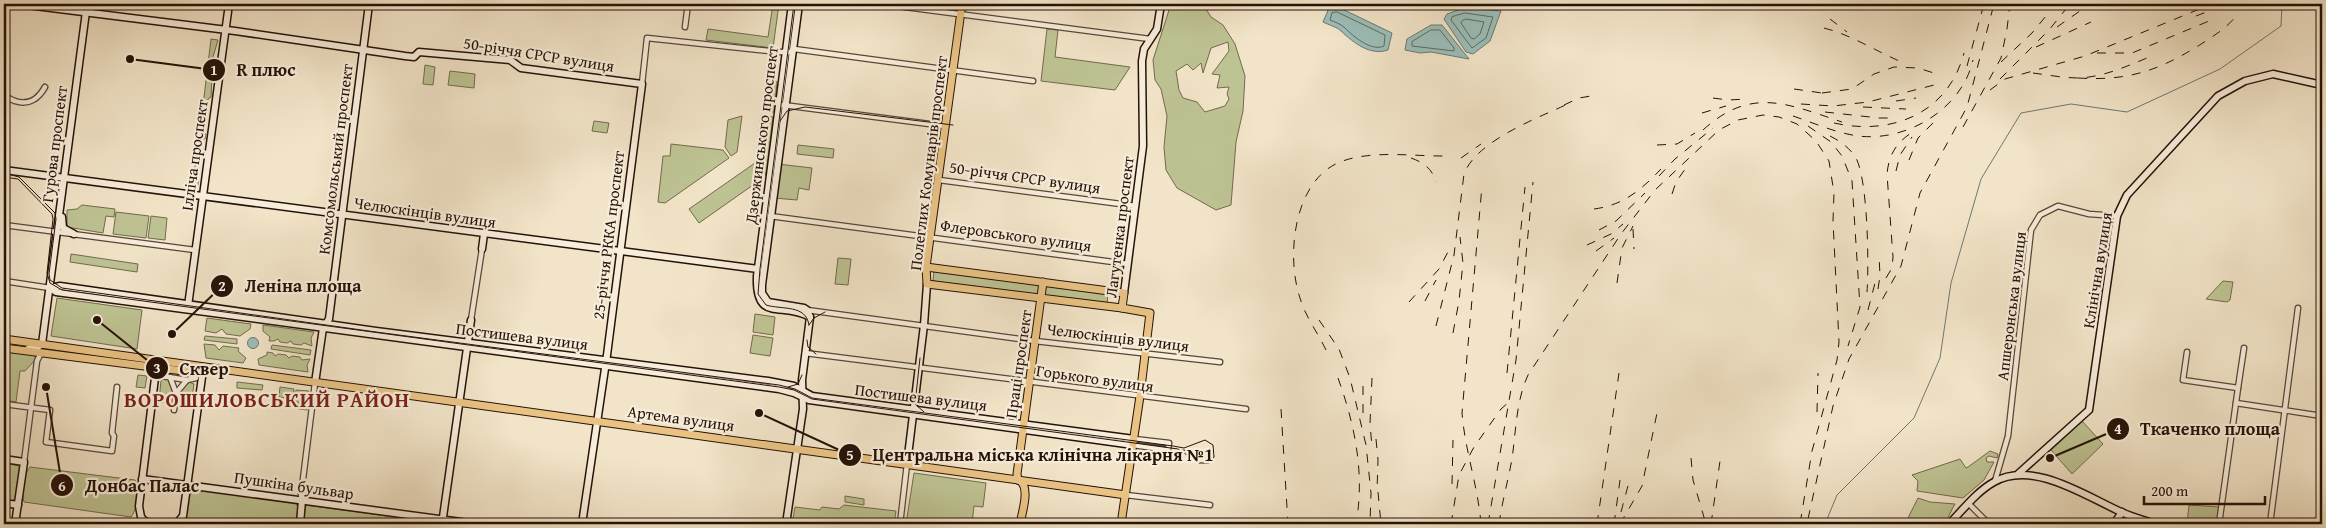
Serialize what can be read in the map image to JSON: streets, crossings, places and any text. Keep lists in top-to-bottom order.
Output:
{
  "streets": {
    "main road": [
      "Полеглих Комунарів проспект",
      "Лагутенка проспект",
      "Праці проспект",
      "Артема вулиця"
    ],
    "street": [
      "50-річчя СРСР вулиця",
      "Дзержинського проспект",
      "Гурова проспект",
      "Ілліча проспект",
      "Комсомольський проспект",
      "Челюскінців вулиця",
      "25-річчя РККА проспект",
      "Флеровського вулиця",
      "Клінічна вулиця",
      "Апшеронська вулиця",
      "Постишева вулиця",
      "Горького вулиця",
      "Пушкіна бульвар"
    ]
  },
  "crossings": [
    ["50-річчя СРСР вулиця", "Гурова проспект"],
    ["50-річчя СРСР вулиця", "Ілліча проспект"],
    ["50-річчя СРСР вулиця", "Комсомольський проспект"],
    ["50-річчя СРСР вулиця", "Полеглих Комунарів проспект"],
    ["50-річчя СРСР вулиця", "Лагутенка проспект"],
    ["50-річчя СРСР вулиця", "25-річчя РККА проспект"],
    ["Дзержинського проспект", "Челюскінців вулиця"],
    ["Дзержинського проспект", "25-річчя РККА проспект"],
    ["Дзержинського проспект", "Флеровського вулиця"],
    ["Гурова проспект", "Челюскінців вулиця"],
    ["Гурова проспект", "Постишева вулиця"],
    ["Гурова проспект", "Артема вулиця"],
    ["Ілліча проспект", "Челюскінців вулиця"],
    ["Ілліча проспект", "Постишева вулиця"],
    ["Комсомольський проспект", "Челюскінців вулиця"],
    ["Комсомольський проспект", "Постишева вулиця"],
    ["Комсомольський проспект", "Артема вулиця"],
    ["Комсомольський проспект", "Пушкіна бульвар"],
    ["Полеглих Комунарів проспект", "Челюскінців вулиця"],
    ["Полеглих Комунарів проспект", "Флеровського вулиця"],
    ["Полеглих Комунарів проспект", "Горького вулиця"],
    ["Челюскінців вулиця", "Лагутенка проспект"],
    ["Челюскінців вулиця", "25-річчя РККА проспект"],
    ["Челюскінців вулиця", "Праці проспект"],
    ["Лагутенка проспект", "Флеровського вулиця"],
    ["Лагутенка проспект", "Постишева вулиця"],
    ["Лагутенка проспект", "Горького вулиця"],
    ["Лагутенка проспект", "Артема вулиця"],
    ["25-річчя РККА проспект", "Постишева вулиця"],
    ["25-річчя РККА проспект", "Артема вулиця"],
    ["Клінічна вулиця", "Апшеронська вулиця"],
    ["Постишева вулиця", "Праці проспект"],
    ["Праці проспект", "Горького вулиця"],
    ["Праці проспект", "Артема вулиця"]
  ],
  "districts": ["ВОРОШИЛОВСЬКИЙ РАЙОН"],
  "places": [
    "R плюс",
    "Сквер",
    "Леніна площа",
    "Донбас Палас",
    "Центральна міська клінічна лікарня №1",
    "Ткаченко площа"
  ],
  "scale_bar": "200 m"
}
